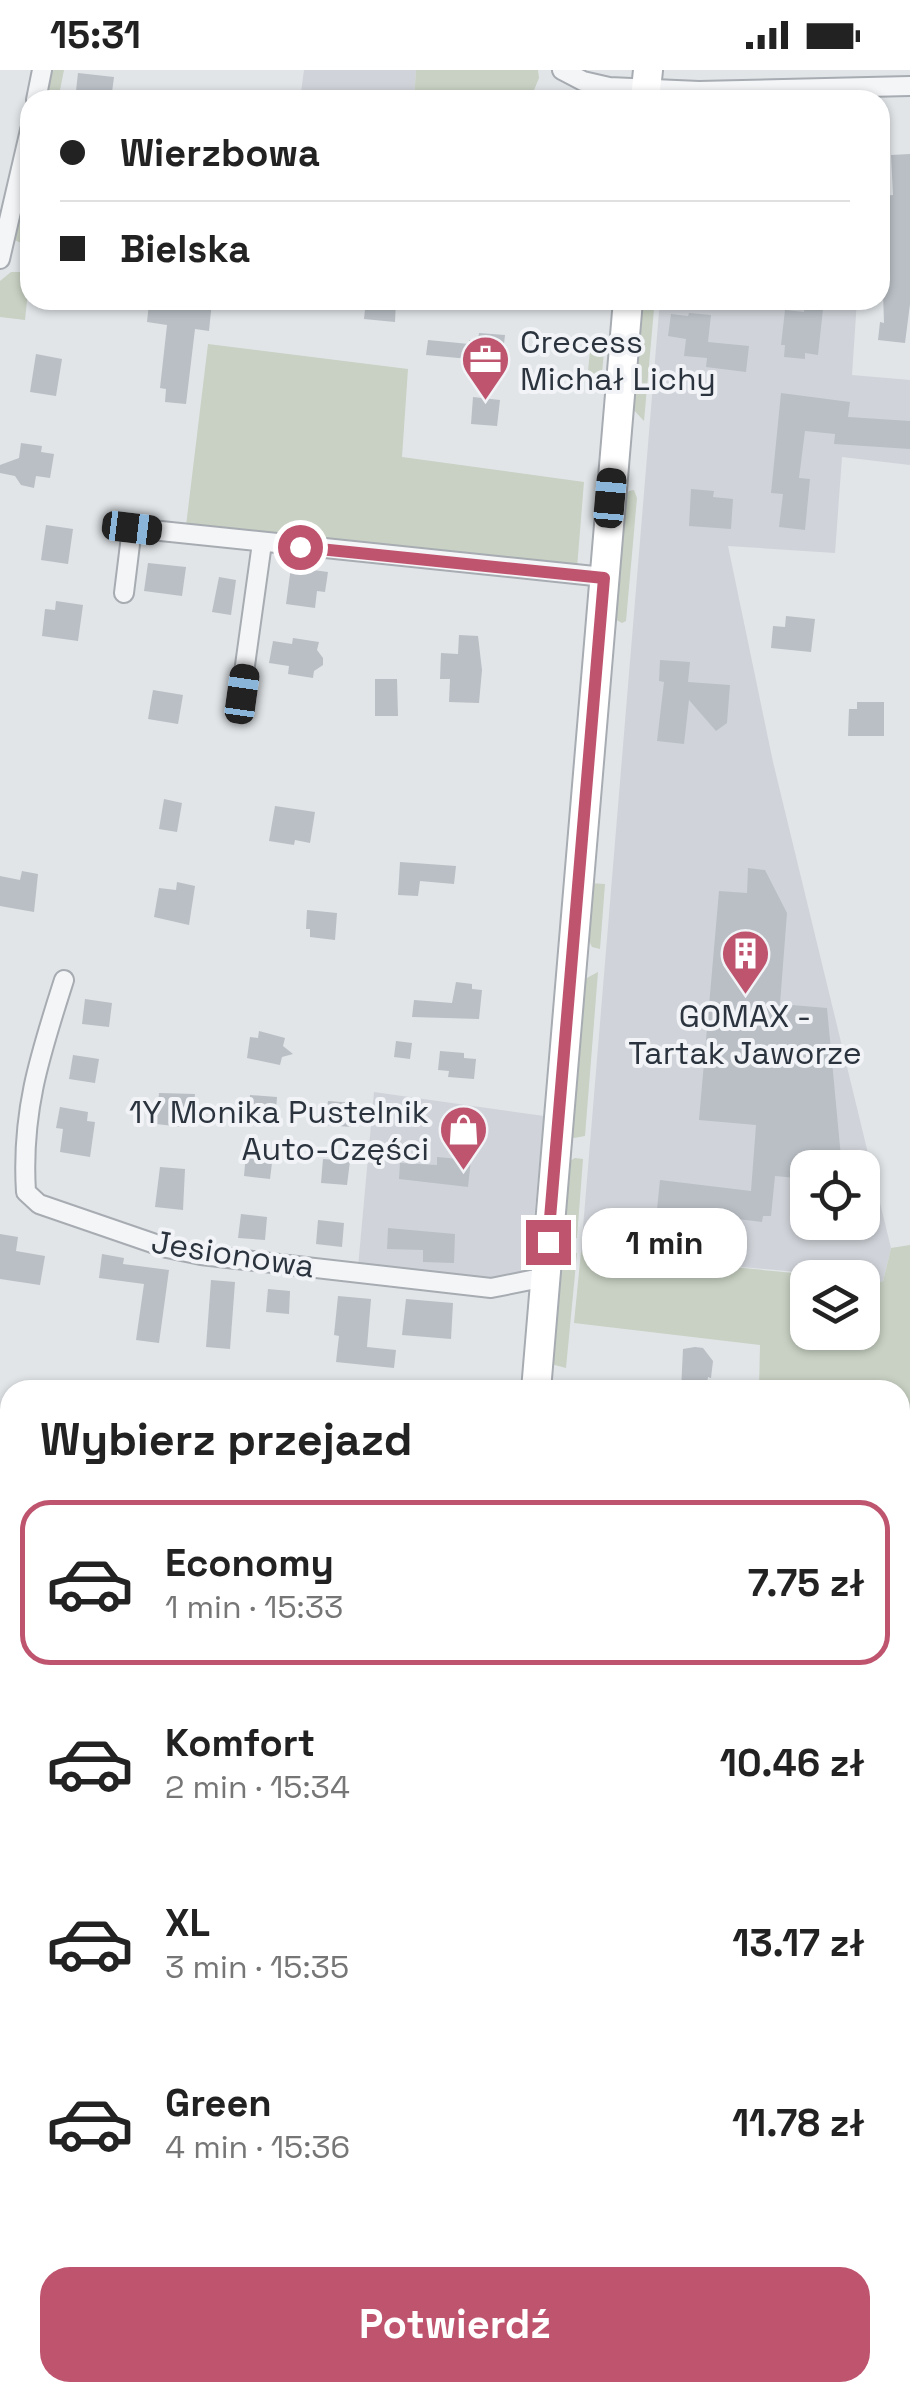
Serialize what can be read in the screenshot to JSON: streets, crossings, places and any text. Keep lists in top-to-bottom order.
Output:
{
  "streets": {
    "street": ["Jesionowa"]
  },
  "places": {
    "office": ["Crecess Michał Lichy"],
    "building": ["GOMAX - Tartak Jaworze"],
    "shop": ["1Y Monika Pustelnik Auto-Części"]
  },
  "page": {
    "status": "15:31",
    "banner": ["Wierzbowa", "Bielska"],
    "bubble": "1 min",
    "heading": "Wybierz przejazd",
    "list": [
      {
        "name": "Economy",
        "note": "1 min · 15:33",
        "value": "7.75 zł"
      },
      {
        "name": "Komfort",
        "note": "2 min · 15:34",
        "value": "10.46 zł"
      },
      {
        "name": "XL",
        "note": "3 min · 15:35",
        "value": "13.17 zł"
      },
      {
        "name": "Green",
        "note": "4 min · 15:36",
        "value": "11.78 zł"
      }
    ],
    "buttons": "Potwierdź"
  }
}
